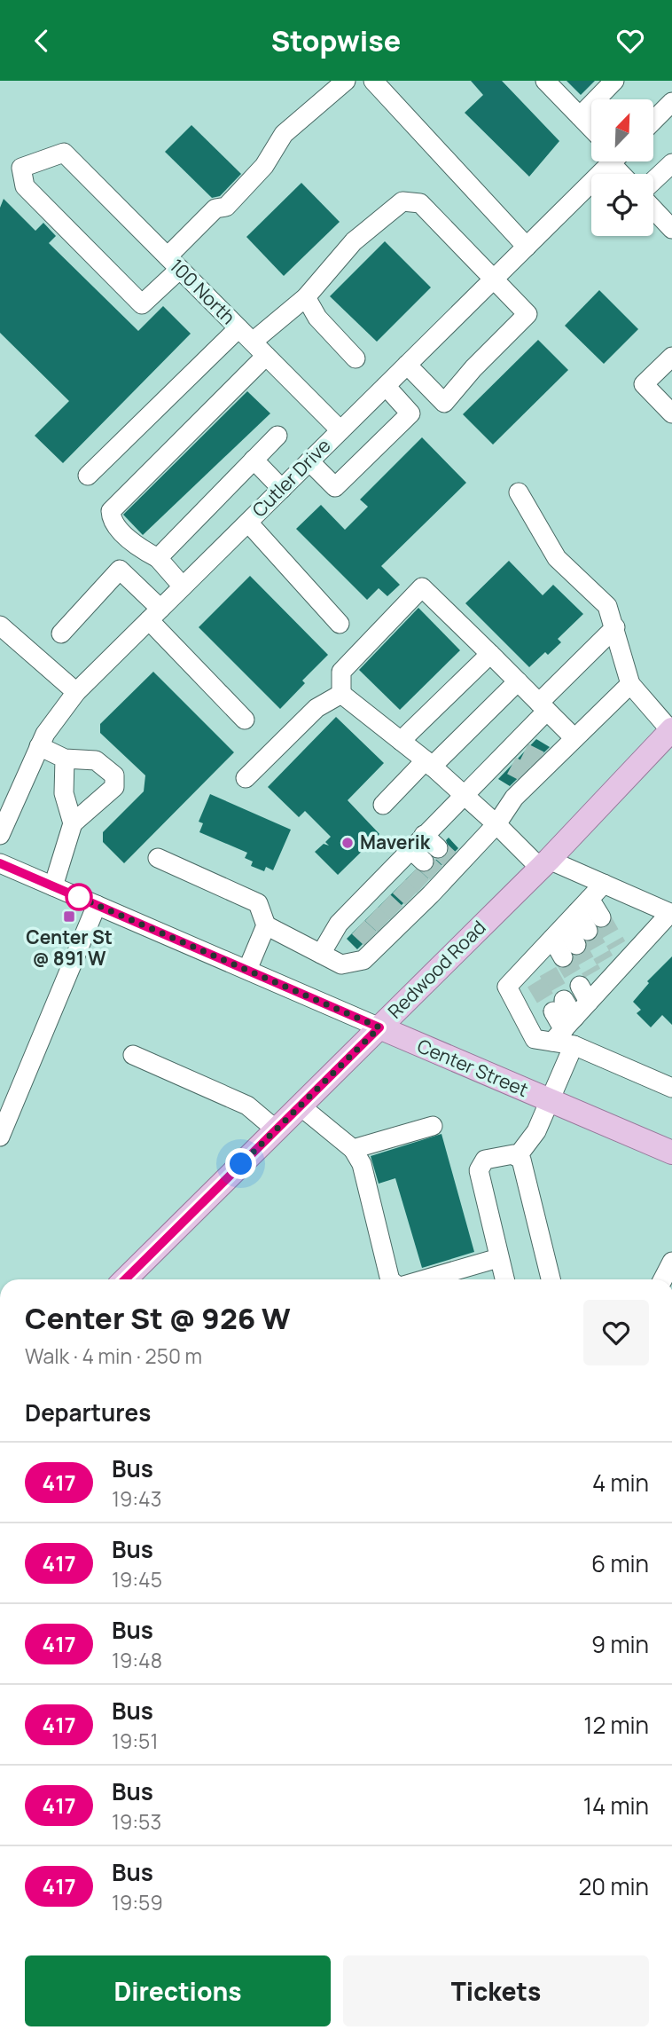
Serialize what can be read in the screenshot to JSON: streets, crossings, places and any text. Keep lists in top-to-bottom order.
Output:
{
  "streets": {
    "main road": ["Redwood Road", "Center Street"],
    "street": ["100 North", "Cutler Drive"]
  },
  "crossings": [
    ["100 North", "Cutler Drive"],
    ["Redwood Road", "Center Street"]
  ],
  "places": {
    "other": ["Maverik"],
    "transit": ["Center St @ 891 W"]
  },
  "lines": ["bus line 417"],
  "north": "top right",
  "page": {
    "header": "Stopwise",
    "heading": [
      ["Center St @ 926 W", "Walk · 4 min · 250 m"],
      "Departures"
    ],
    "list": [
      {
        "mark": "417",
        "name": "Bus",
        "note": "19:43",
        "value": "4 min"
      },
      {
        "mark": "417",
        "name": "Bus",
        "note": "19:45",
        "value": "6 min"
      },
      {
        "mark": "417",
        "name": "Bus",
        "note": "19:48",
        "value": "9 min"
      },
      {
        "mark": "417",
        "name": "Bus",
        "note": "19:51",
        "value": "12 min"
      },
      {
        "mark": "417",
        "name": "Bus",
        "note": "19:53",
        "value": "14 min"
      },
      {
        "mark": "417",
        "name": "Bus",
        "note": "19:59",
        "value": "20 min"
      }
    ],
    "buttons": ["Directions", "Tickets"]
  }
}
